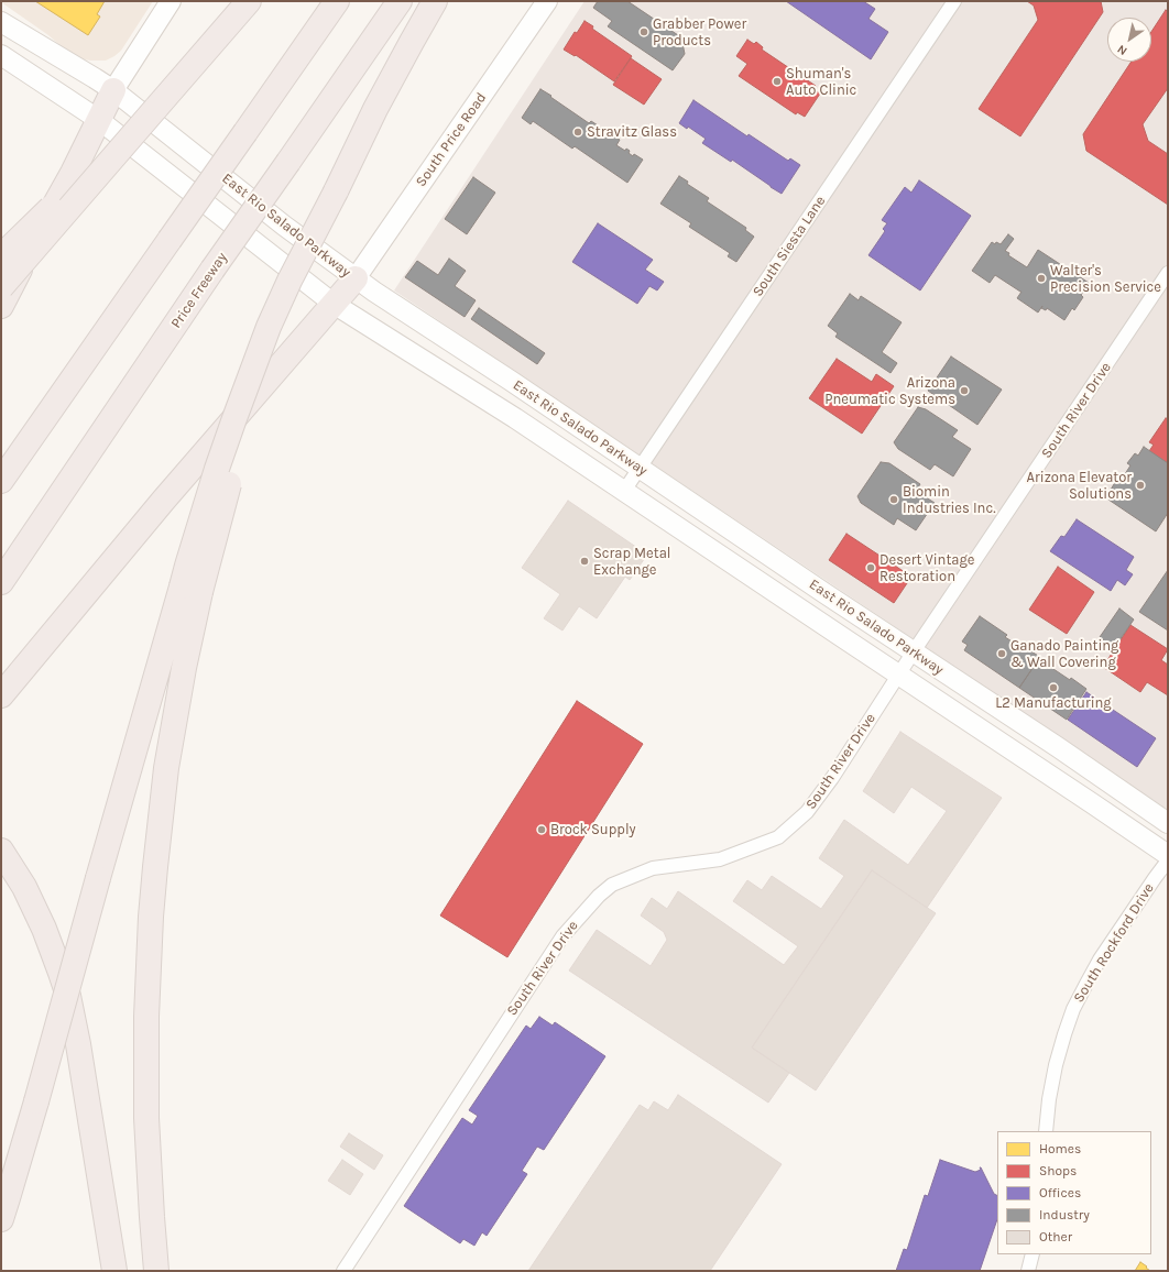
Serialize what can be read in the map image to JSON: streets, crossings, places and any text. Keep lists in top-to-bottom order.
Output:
{
  "streets": {
    "highway": ["Price Freeway"],
    "main road": ["South Price Road", "East Rio Salado Parkway"],
    "street": ["South Siesta Lane", "South River Drive", "South Rockford Drive"]
  },
  "crossings": [
    ["South Price Road", "East Rio Salado Parkway"],
    ["East Rio Salado Parkway", "South Siesta Lane"],
    ["East Rio Salado Parkway", "South River Drive"]
  ],
  "places": [
    "Grabber Power Products",
    "Shuman's Auto Clinic",
    "Stravitz Glass",
    "Walter's Precision Service",
    "Arizona Pneumatic Systems",
    "Arizona Elevator Solutions",
    "Biomin Industries Inc.",
    "Scrap Metal Exchange",
    "Desert Vintage Restoration",
    "Ganado Painting & Wall Covering",
    "L2 Manufacturing",
    "Brock Supply"
  ],
  "legend": [
    "Homes",
    "Shops",
    "Offices",
    "Industry",
    "Other"
  ],
  "north": "bottom left"
}
